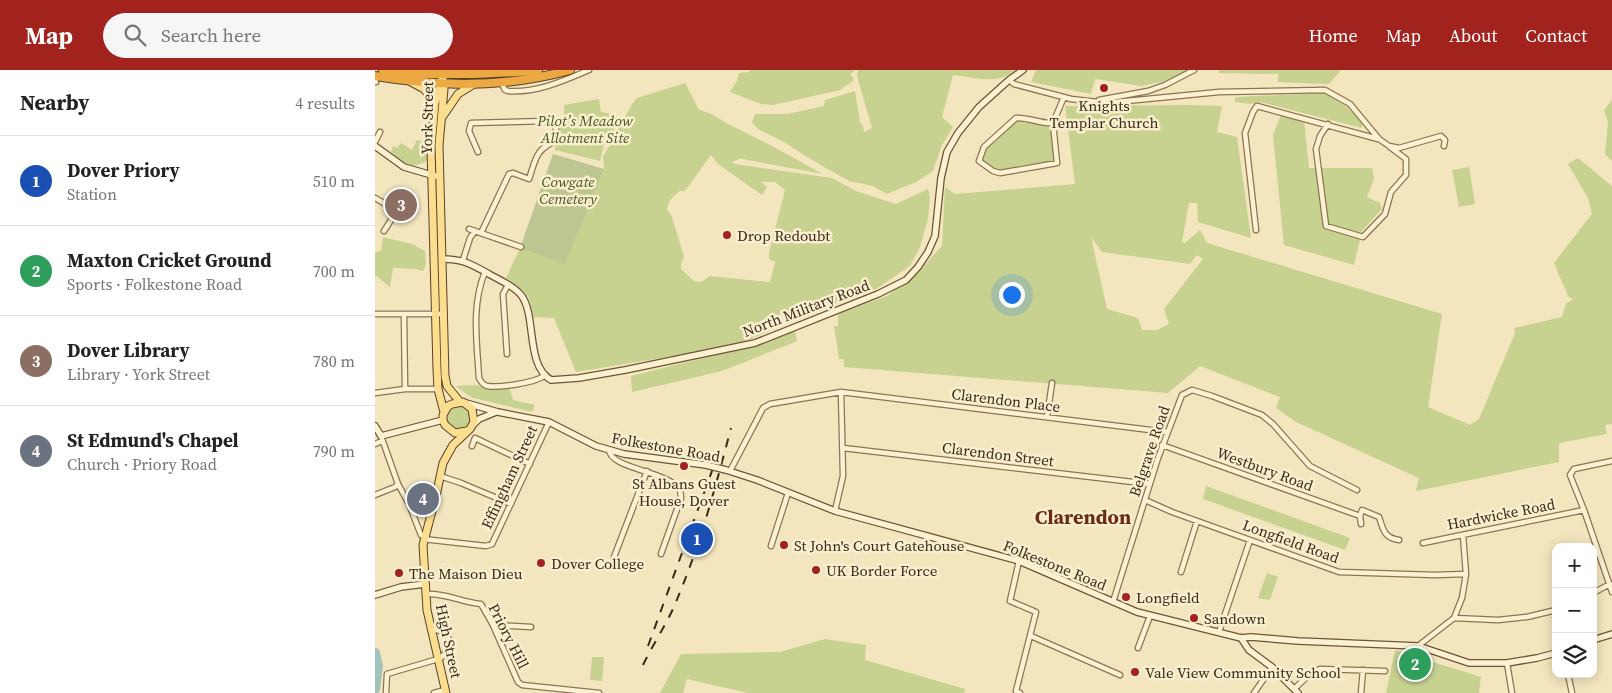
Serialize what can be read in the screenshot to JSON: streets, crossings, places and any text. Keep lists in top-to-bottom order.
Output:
{
  "streets": {
    "main road": [
      "York Street",
      "North Military Road",
      "Folkestone Road",
      "High Street"
    ],
    "street": [
      "Clarendon Place",
      "Belgrave Road",
      "Clarendon Street",
      "Westbury Road",
      "Effingham Street",
      "Hardwicke Road",
      "Longfield Road",
      "Priory Hill"
    ]
  },
  "crossings": [
    ["York Street", "Folkestone Road"],
    ["York Street", "High Street"],
    ["Clarendon Place", "Folkestone Road"],
    ["Clarendon Place", "Belgrave Road"],
    ["Folkestone Road", "Belgrave Road"],
    ["Folkestone Road", "Effingham Street"],
    ["Folkestone Road", "High Street"],
    ["Belgrave Road", "Clarendon Street"],
    ["Belgrave Road", "Westbury Road"],
    ["Belgrave Road", "Longfield Road"],
    ["Effingham Street", "High Street"],
    ["Priory Hill", "High Street"]
  ],
  "districts": ["Clarendon"],
  "parks": ["Pilot’s Meadow Allotment Site", "Cowgate Cemetery"],
  "places": [
    "Knights Templar Church",
    "Drop Redoubt",
    "St Albans Guest House, Dover",
    "St John's Court Gatehouse",
    "Dover College",
    "UK Border Force",
    "The Maison Dieu",
    "Longfield",
    "Sandown",
    "Vale View Community School"
  ],
  "page": {
    "header": "Map",
    "search": "Search here",
    "nav": [
      "Home",
      "Map",
      "About",
      "Contact"
    ],
    "heading": ["Nearby", "4 results"],
    "list": [
      {
        "mark": "1",
        "name": "Dover Priory",
        "note": "Station",
        "value": "510 m"
      },
      {
        "mark": "2",
        "name": "Maxton Cricket Ground",
        "note": "Sports · Folkestone Road",
        "value": "700 m"
      },
      {
        "mark": "3",
        "name": "Dover Library",
        "note": "Library · York Street",
        "value": "780 m"
      },
      {
        "mark": "4",
        "name": "St Edmund's Chapel",
        "note": "Church · Priory Road",
        "value": "790 m"
      }
    ],
    "pins": [
      "3",
      "4",
      "1",
      "2"
    ],
    "map_buttons": ["+", "−"]
  }
}
